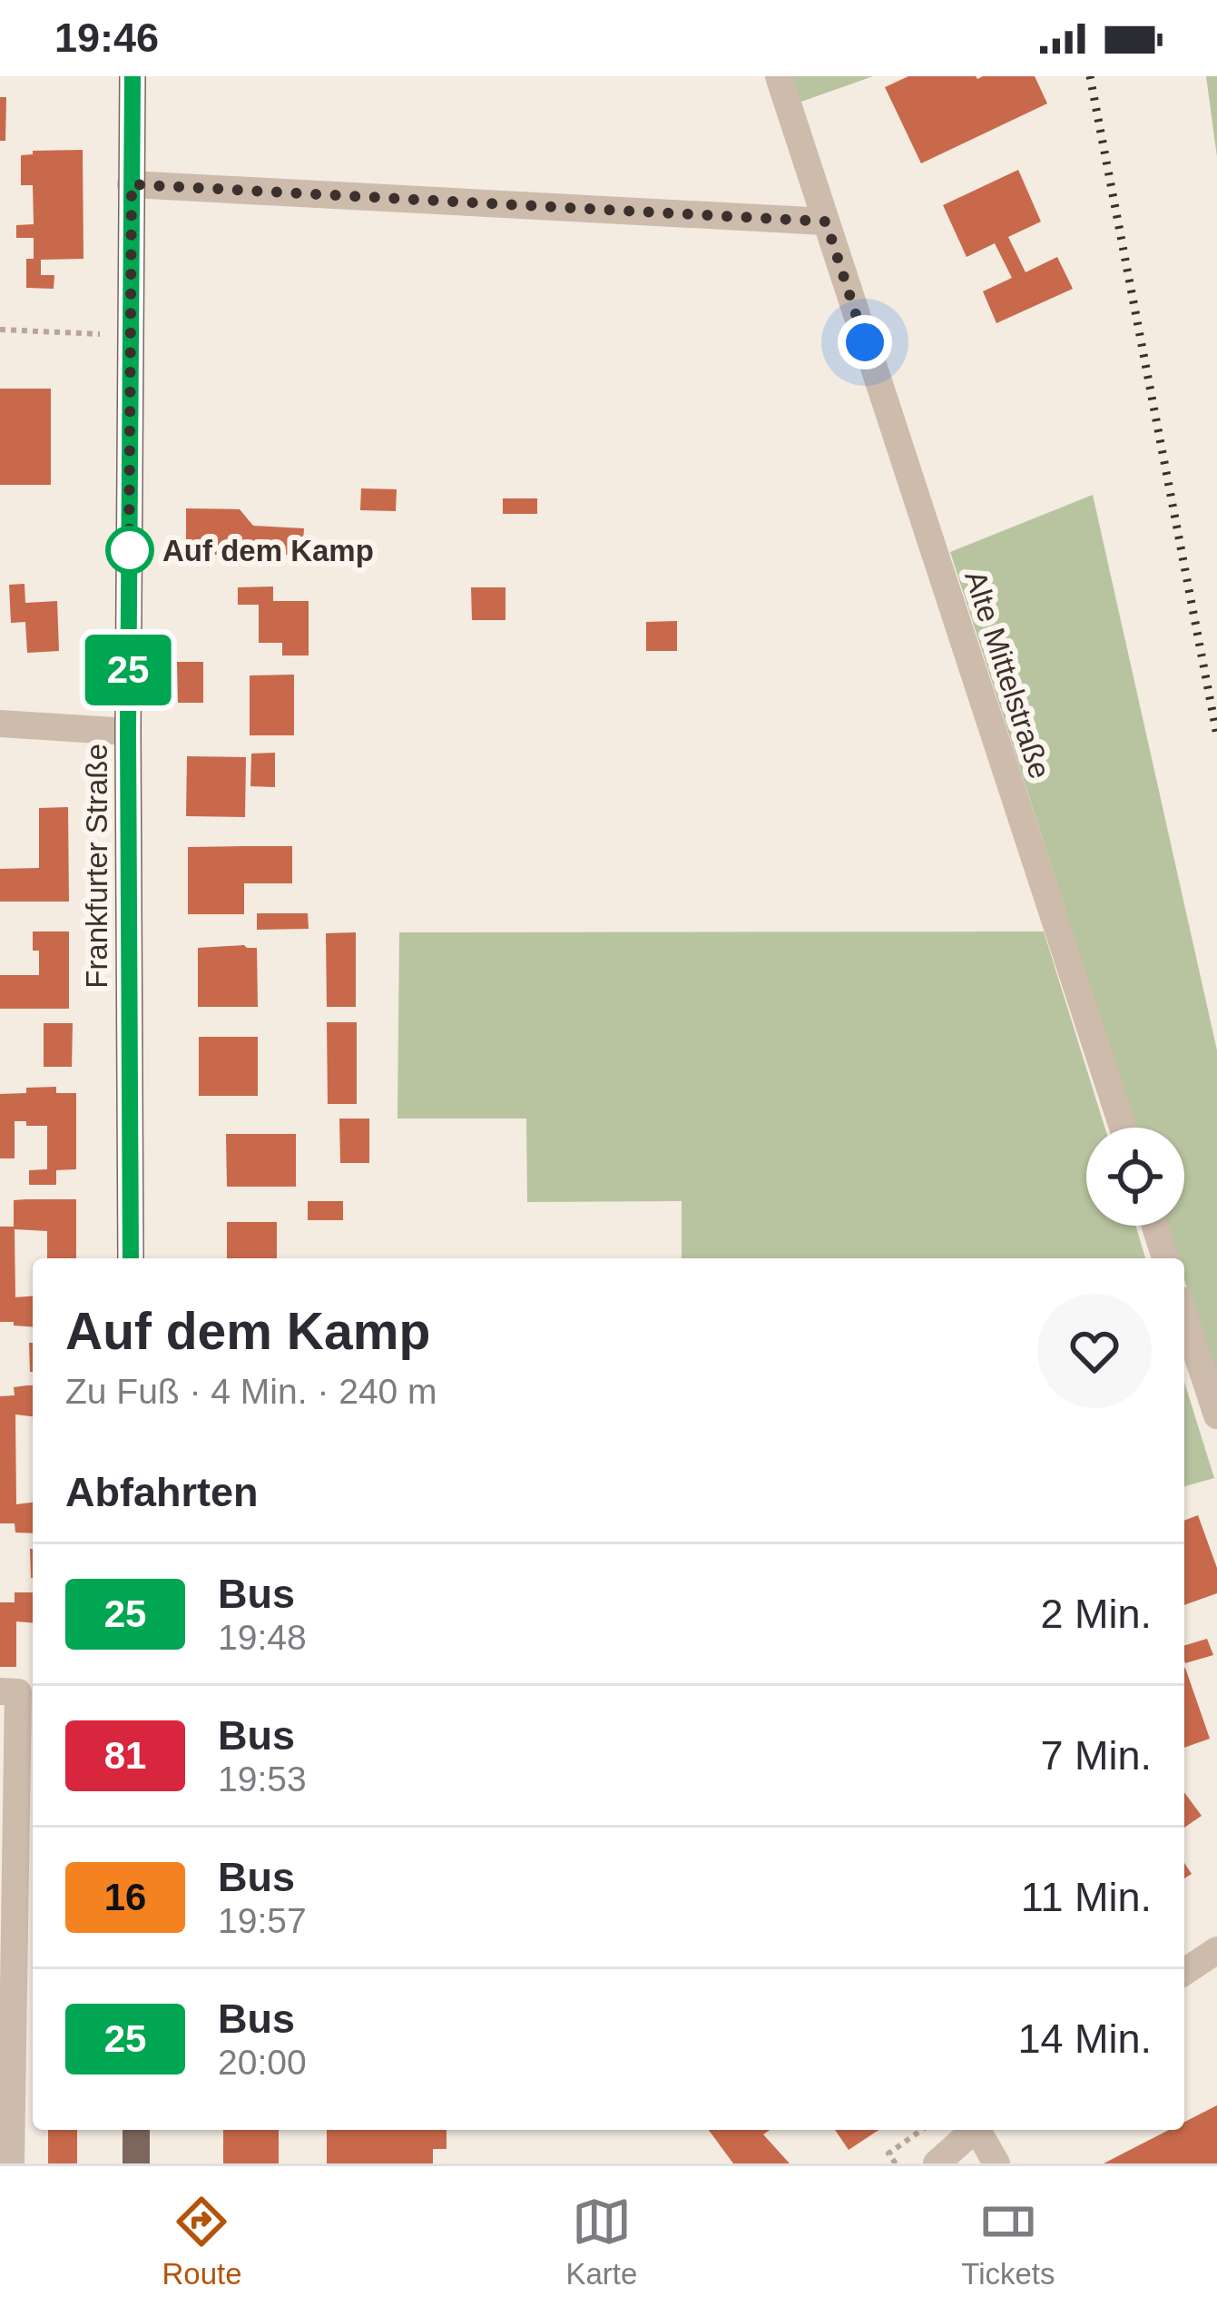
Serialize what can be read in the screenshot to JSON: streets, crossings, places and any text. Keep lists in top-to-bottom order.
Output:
{
  "streets": {
    "main road": ["Frankfurter Straße"],
    "street": ["Alte Mittelstraße"]
  },
  "places": ["Auf dem Kamp"],
  "lines": ["bus line 25"],
  "page": {
    "status": "19:46",
    "on_map": "25",
    "heading": [
      ["Auf dem Kamp", "Zu Fuß · 4 Min. · 240 m"],
      "Abfahrten"
    ],
    "list": [
      {
        "mark": "25",
        "name": "Bus",
        "note": "19:48",
        "value": "2 Min."
      },
      {
        "mark": "81",
        "name": "Bus",
        "note": "19:53",
        "value": "7 Min."
      },
      {
        "mark": "16",
        "name": "Bus",
        "note": "19:57",
        "value": "11 Min."
      },
      {
        "mark": "25",
        "name": "Bus",
        "note": "20:00",
        "value": "14 Min."
      }
    ],
    "tabs": ["Route", "Karte", "Tickets"]
  }
}
